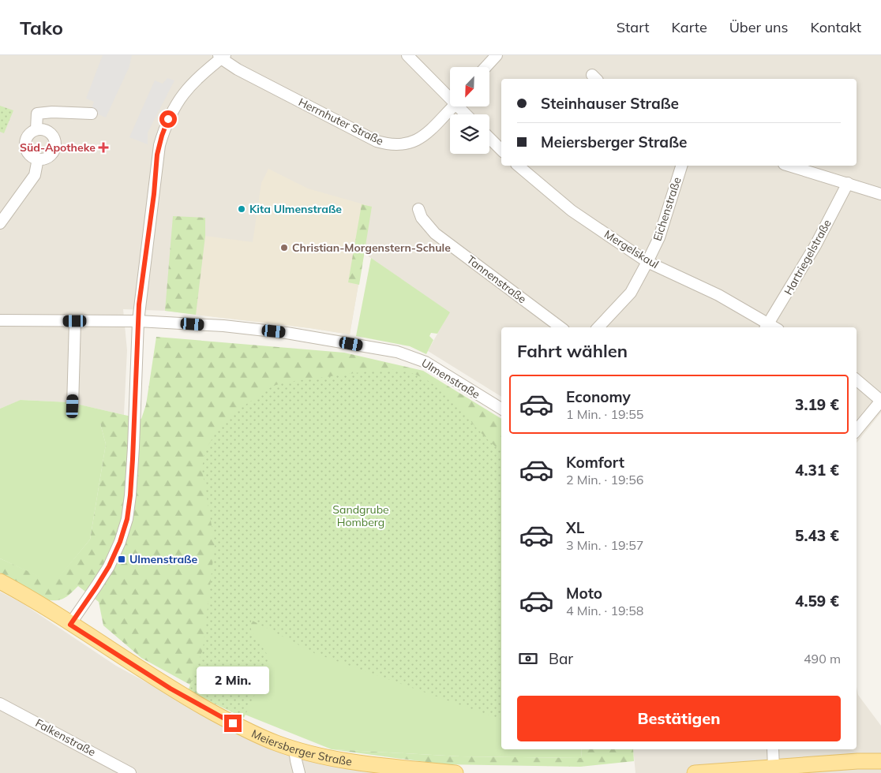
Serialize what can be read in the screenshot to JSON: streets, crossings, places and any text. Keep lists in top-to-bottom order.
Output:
{
  "streets": {
    "main road": ["Meiersberger Straße"],
    "street": [
      "Herrnhuter Straße",
      "Eichenstraße",
      "Mergelskaul",
      "Hartriegelstraße",
      "Tannenstraße",
      "Ulmenstraße",
      "Falkenstraße"
    ]
  },
  "crossings": [
    ["Eichenstraße", "Mergelskaul"],
    ["Mergelskaul", "Hartriegelstraße"]
  ],
  "parks": ["Sandgrube Homberg"],
  "places": {
    "health": ["Süd-Apotheke"],
    "other": ["Kita Ulmenstraße", "Christian-Morgenstern-Schule"],
    "transit": ["Ulmenstraße"]
  },
  "north": "bottom left",
  "page": {
    "header": "Tako",
    "nav": [
      "Start",
      "Karte",
      "Über uns",
      "Kontakt"
    ],
    "banner": ["Steinhauser Straße", "Meiersberger Straße"],
    "heading": "Fahrt wählen",
    "list": [
      {
        "name": "Economy",
        "note": "1 Min. · 19:55",
        "value": "3.19 €"
      },
      {
        "name": "Komfort",
        "note": "2 Min. · 19:56",
        "value": "4.31 €"
      },
      {
        "name": "XL",
        "note": "3 Min. · 19:57",
        "value": "5.43 €"
      },
      {
        "name": "Moto",
        "note": "4 Min. · 19:58",
        "value": "4.59 €"
      }
    ],
    "pay": ["Bar", "490 m"],
    "bubble": "2 Min.",
    "buttons": "Bestätigen"
  }
}
